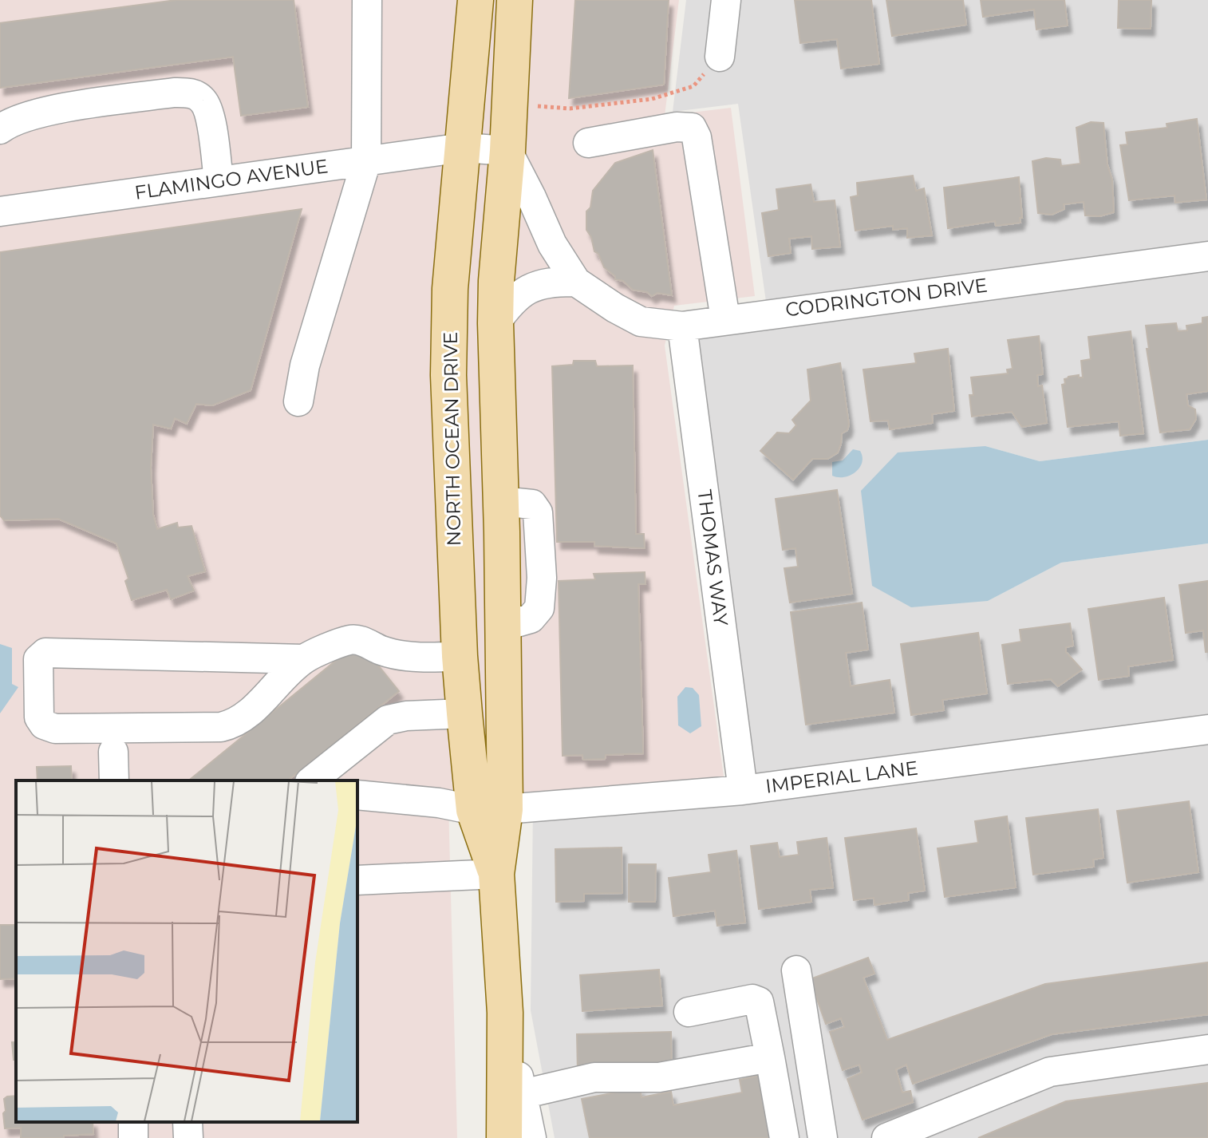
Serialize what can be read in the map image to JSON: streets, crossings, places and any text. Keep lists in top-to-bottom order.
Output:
{
  "streets": {
    "main road": ["NORTH OCEAN DRIVE"],
    "street": [
      "FLAMINGO AVENUE",
      "CODRINGTON DRIVE",
      "THOMAS WAY",
      "IMPERIAL LANE"
    ]
  },
  "crossings": [
    ["FLAMINGO AVENUE", "NORTH OCEAN DRIVE"],
    ["CODRINGTON DRIVE", "NORTH OCEAN DRIVE"],
    ["CODRINGTON DRIVE", "THOMAS WAY"],
    ["NORTH OCEAN DRIVE", "IMPERIAL LANE"],
    ["THOMAS WAY", "IMPERIAL LANE"]
  ]
}
